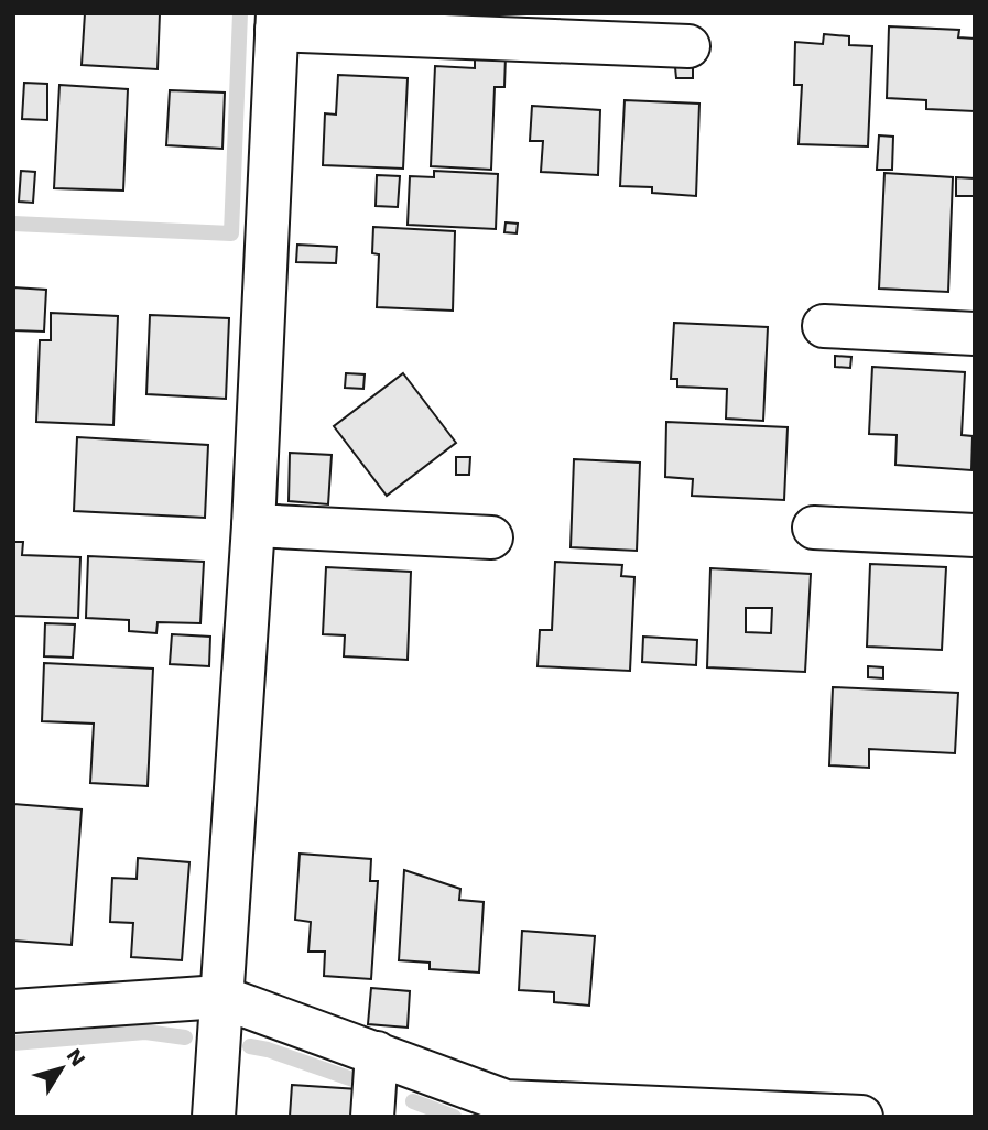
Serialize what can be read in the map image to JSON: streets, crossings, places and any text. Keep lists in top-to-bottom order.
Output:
{
  "north": "top right"
}
